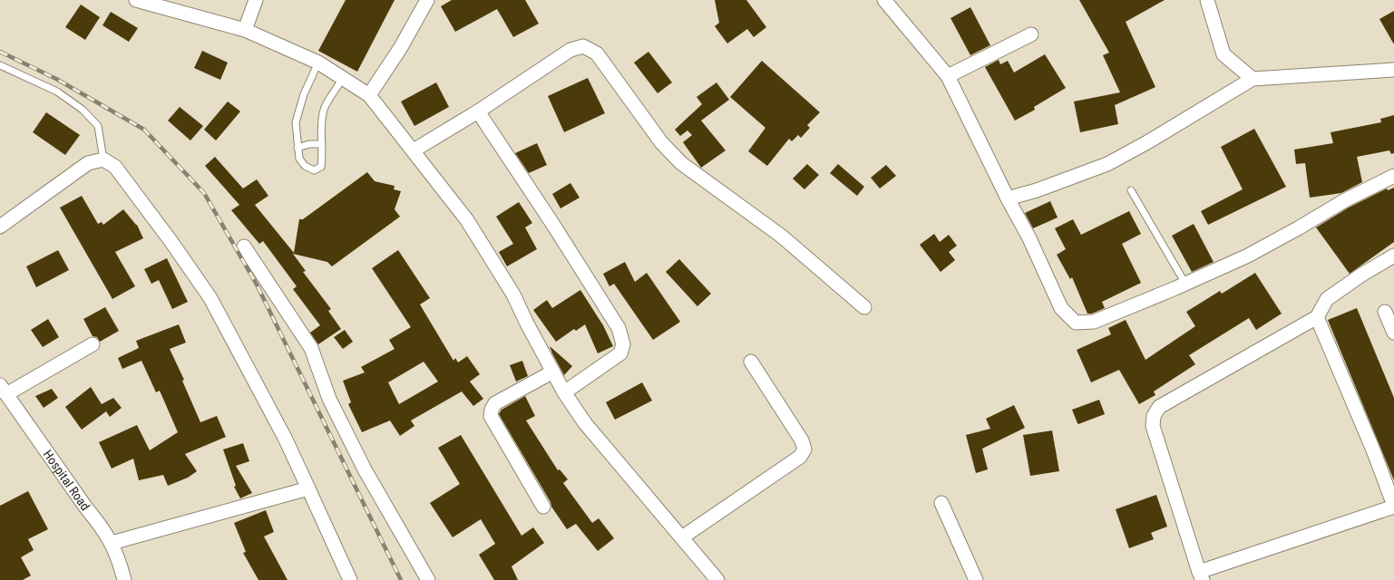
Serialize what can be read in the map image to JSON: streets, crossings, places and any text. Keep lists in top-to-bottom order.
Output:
{
  "streets": {
    "street": ["Hospital Road"]
  }
}
